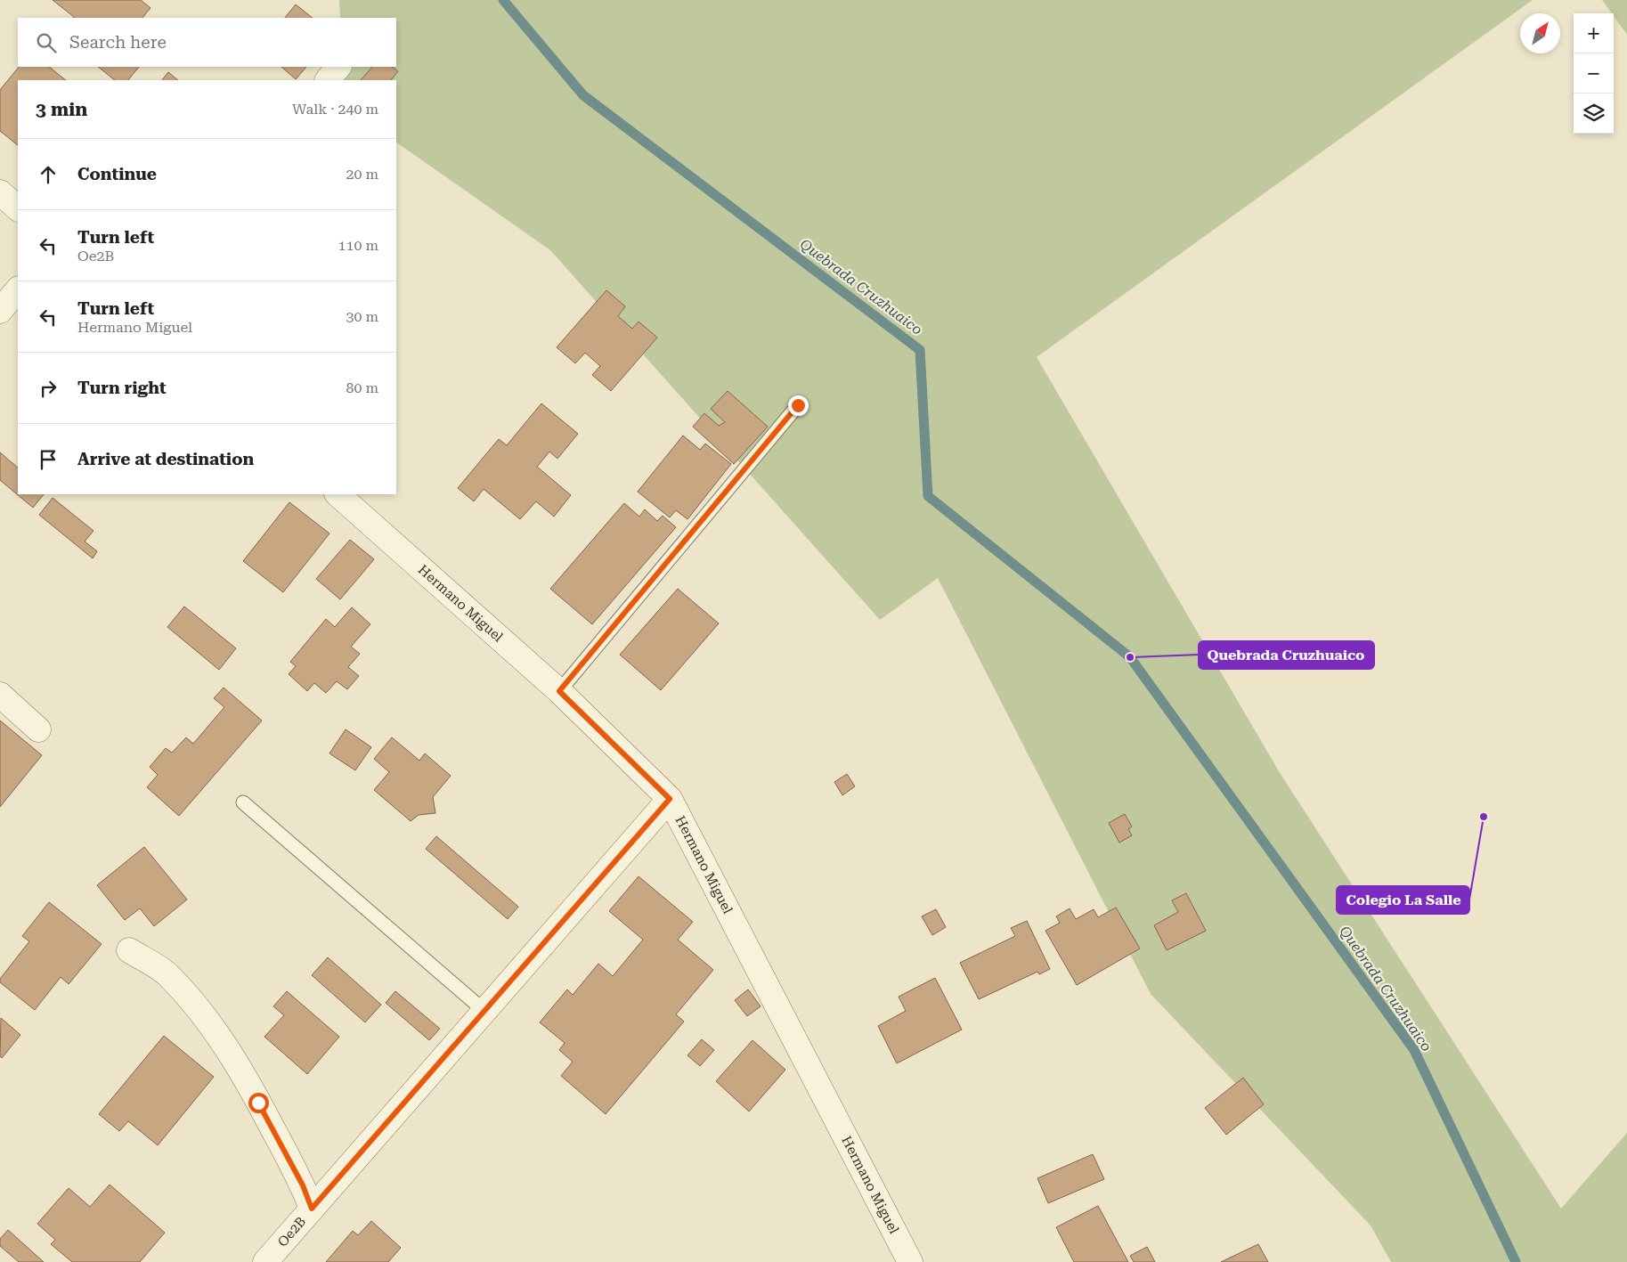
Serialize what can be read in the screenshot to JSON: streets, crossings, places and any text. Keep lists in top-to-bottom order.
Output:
{
  "streets": {
    "street": ["Hermano Miguel", "Oe2B"]
  },
  "crossings": [
    ["Hermano Miguel", "Oe2B"]
  ],
  "water": ["Quebrada Cruzhuaico"],
  "places": ["Quebrada Cruzhuaico", "Colegio La Salle"],
  "north": "top right",
  "page": {
    "map_buttons": ["+", "−"],
    "search": "Search here",
    "heading": ["3 min", "Walk · 240 m"],
    "list": [
      ["Continue", "20 m"],
      ["Turn left", "Oe2B", "110 m"],
      ["Turn left", "Hermano Miguel", "30 m"],
      ["Turn right", "80 m"],
      "Arrive at destination"
    ]
  }
}
